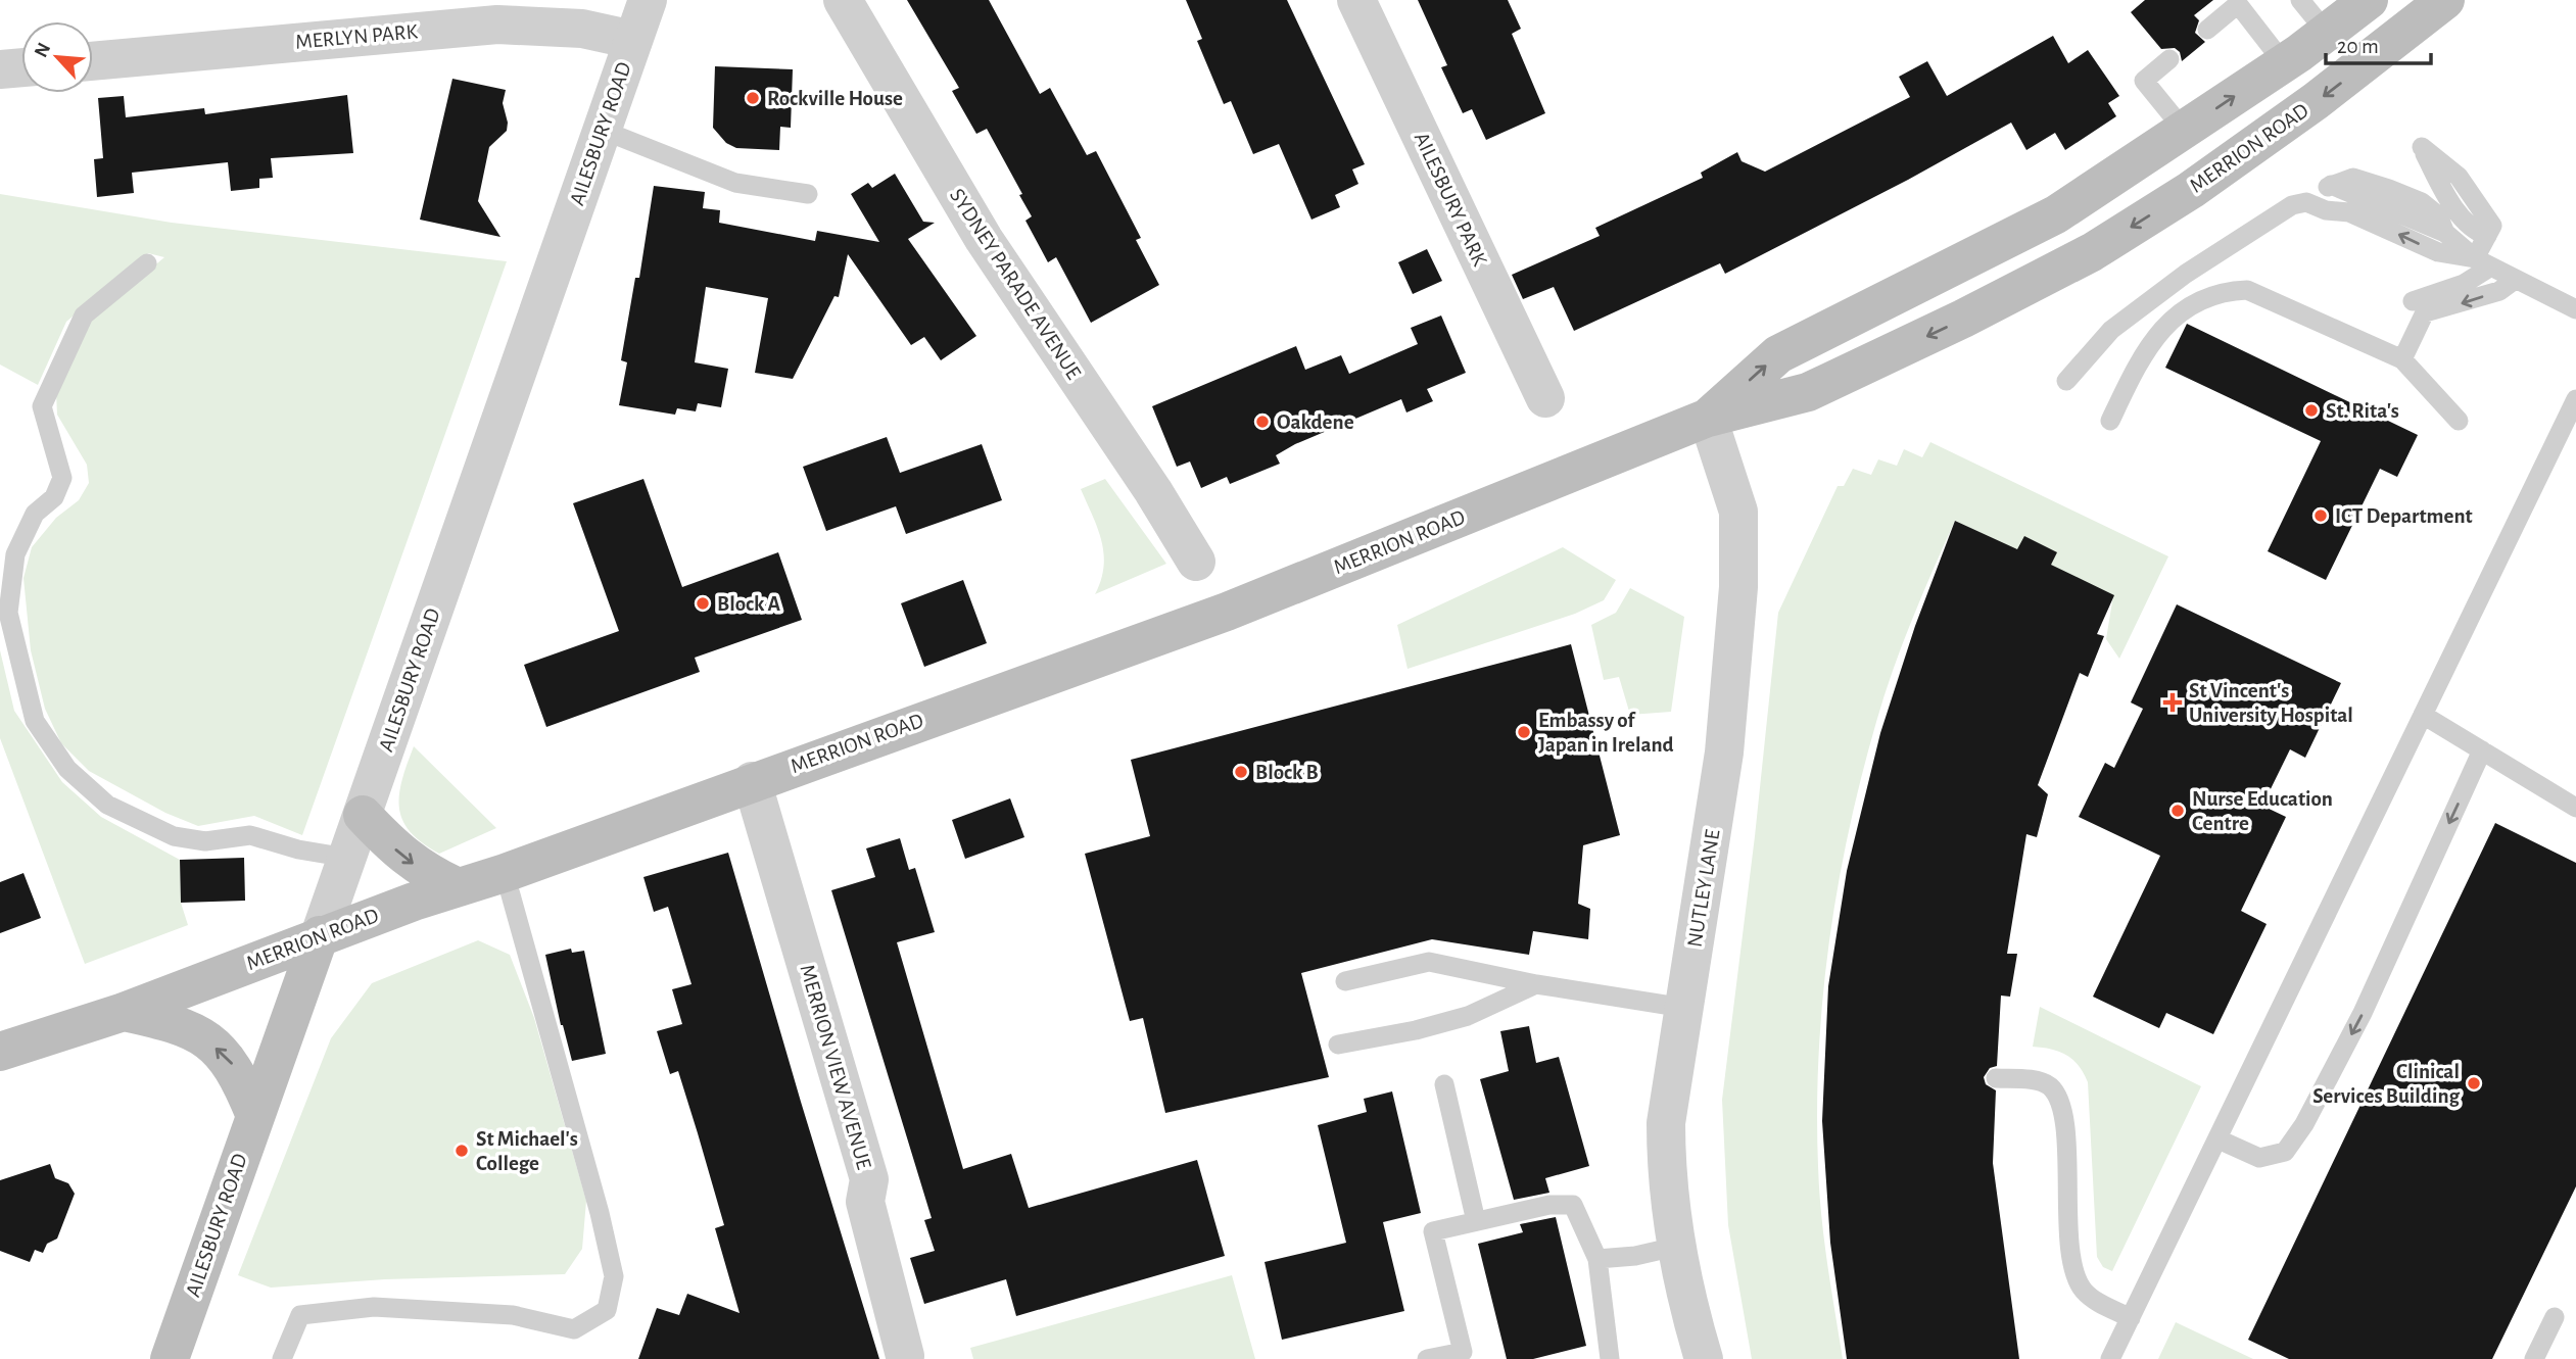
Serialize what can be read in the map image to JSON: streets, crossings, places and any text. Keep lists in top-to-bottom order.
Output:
{
  "streets": {
    "main road": ["AILESBURY ROAD", "MERRION ROAD"],
    "street": [
      "MERLYN PARK",
      "AILESBURY PARK",
      "SYDNEY PARADE AVENUE",
      "NUTLEY LANE",
      "MERRION VIEW AVENUE"
    ]
  },
  "crossings": [
    ["MERLYN PARK", "AILESBURY ROAD"],
    ["AILESBURY ROAD", "MERRION ROAD"],
    ["MERRION ROAD", "NUTLEY LANE"],
    ["MERRION ROAD", "MERRION VIEW AVENUE"]
  ],
  "places": {
    "other": [
      "Rockville House",
      "St. Rita's",
      "Oakdene",
      "ICT Department",
      "Block A",
      "Embassy of Japan in Ireland",
      "Block B",
      "Nurse Education Centre",
      "Clinical Services Building",
      "St Michael's College"
    ],
    "health": ["St Vincent's University Hospital"]
  },
  "scale_bar": "20 m",
  "north": "top left"
}
